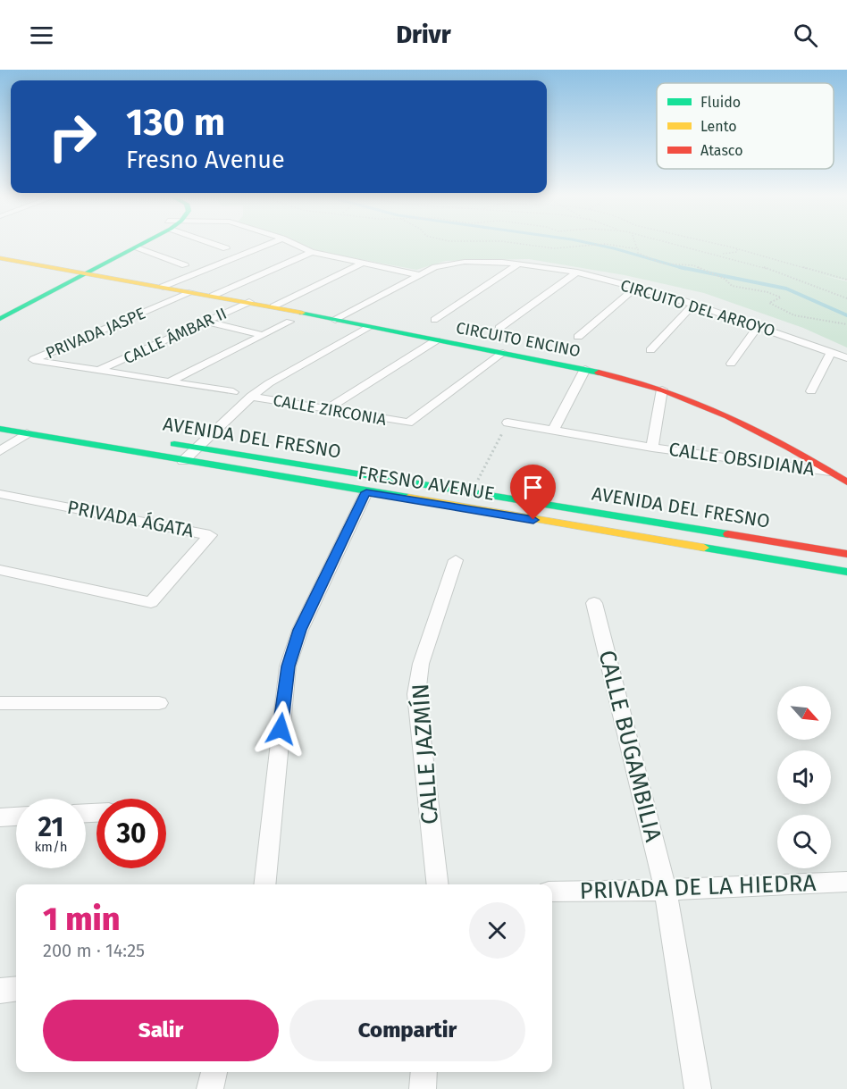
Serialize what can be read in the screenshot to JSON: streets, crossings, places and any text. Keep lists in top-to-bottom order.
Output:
{
  "streets": {
    "street": [
      "CIRCUITO DEL ARROYO",
      "PRIVADA JASPE",
      "CALLE ÁMBAR II",
      "CIRCUITO ENCINO",
      "CALLE ZIRCONIA",
      "AVENIDA DEL FRESNO",
      "CALLE OBSIDIANA",
      "FRESNO AVENUE",
      "PRIVADA ÁGATA",
      "CALLE BUGAMBILIA",
      "CALLE JAZMÍN",
      "PRIVADA DE LA HIEDRA"
    ]
  },
  "crossings": [
    ["CIRCUITO DEL ARROYO", "CIRCUITO ENCINO"],
    ["PRIVADA JASPE", "CALLE ÁMBAR II"],
    ["PRIVADA JASPE", "CIRCUITO ENCINO"],
    ["CALLE ÁMBAR II", "CIRCUITO ENCINO"],
    ["CIRCUITO ENCINO", "CALLE ZIRCONIA"],
    ["CIRCUITO ENCINO", "CALLE OBSIDIANA"],
    ["CALLE BUGAMBILIA", "PRIVADA DE LA HIEDRA"]
  ],
  "legend": ["Fluido", "Lento", "Atasco"],
  "north": "bottom right",
  "page": {
    "header": "Drivr",
    "turn": ["130 m", "Fresno Avenue"],
    "speed": "21 km/h",
    "limit": "30",
    "heading": ["1 min", "200 m · 14:25"],
    "buttons": ["Salir", "Compartir"]
  }
}
